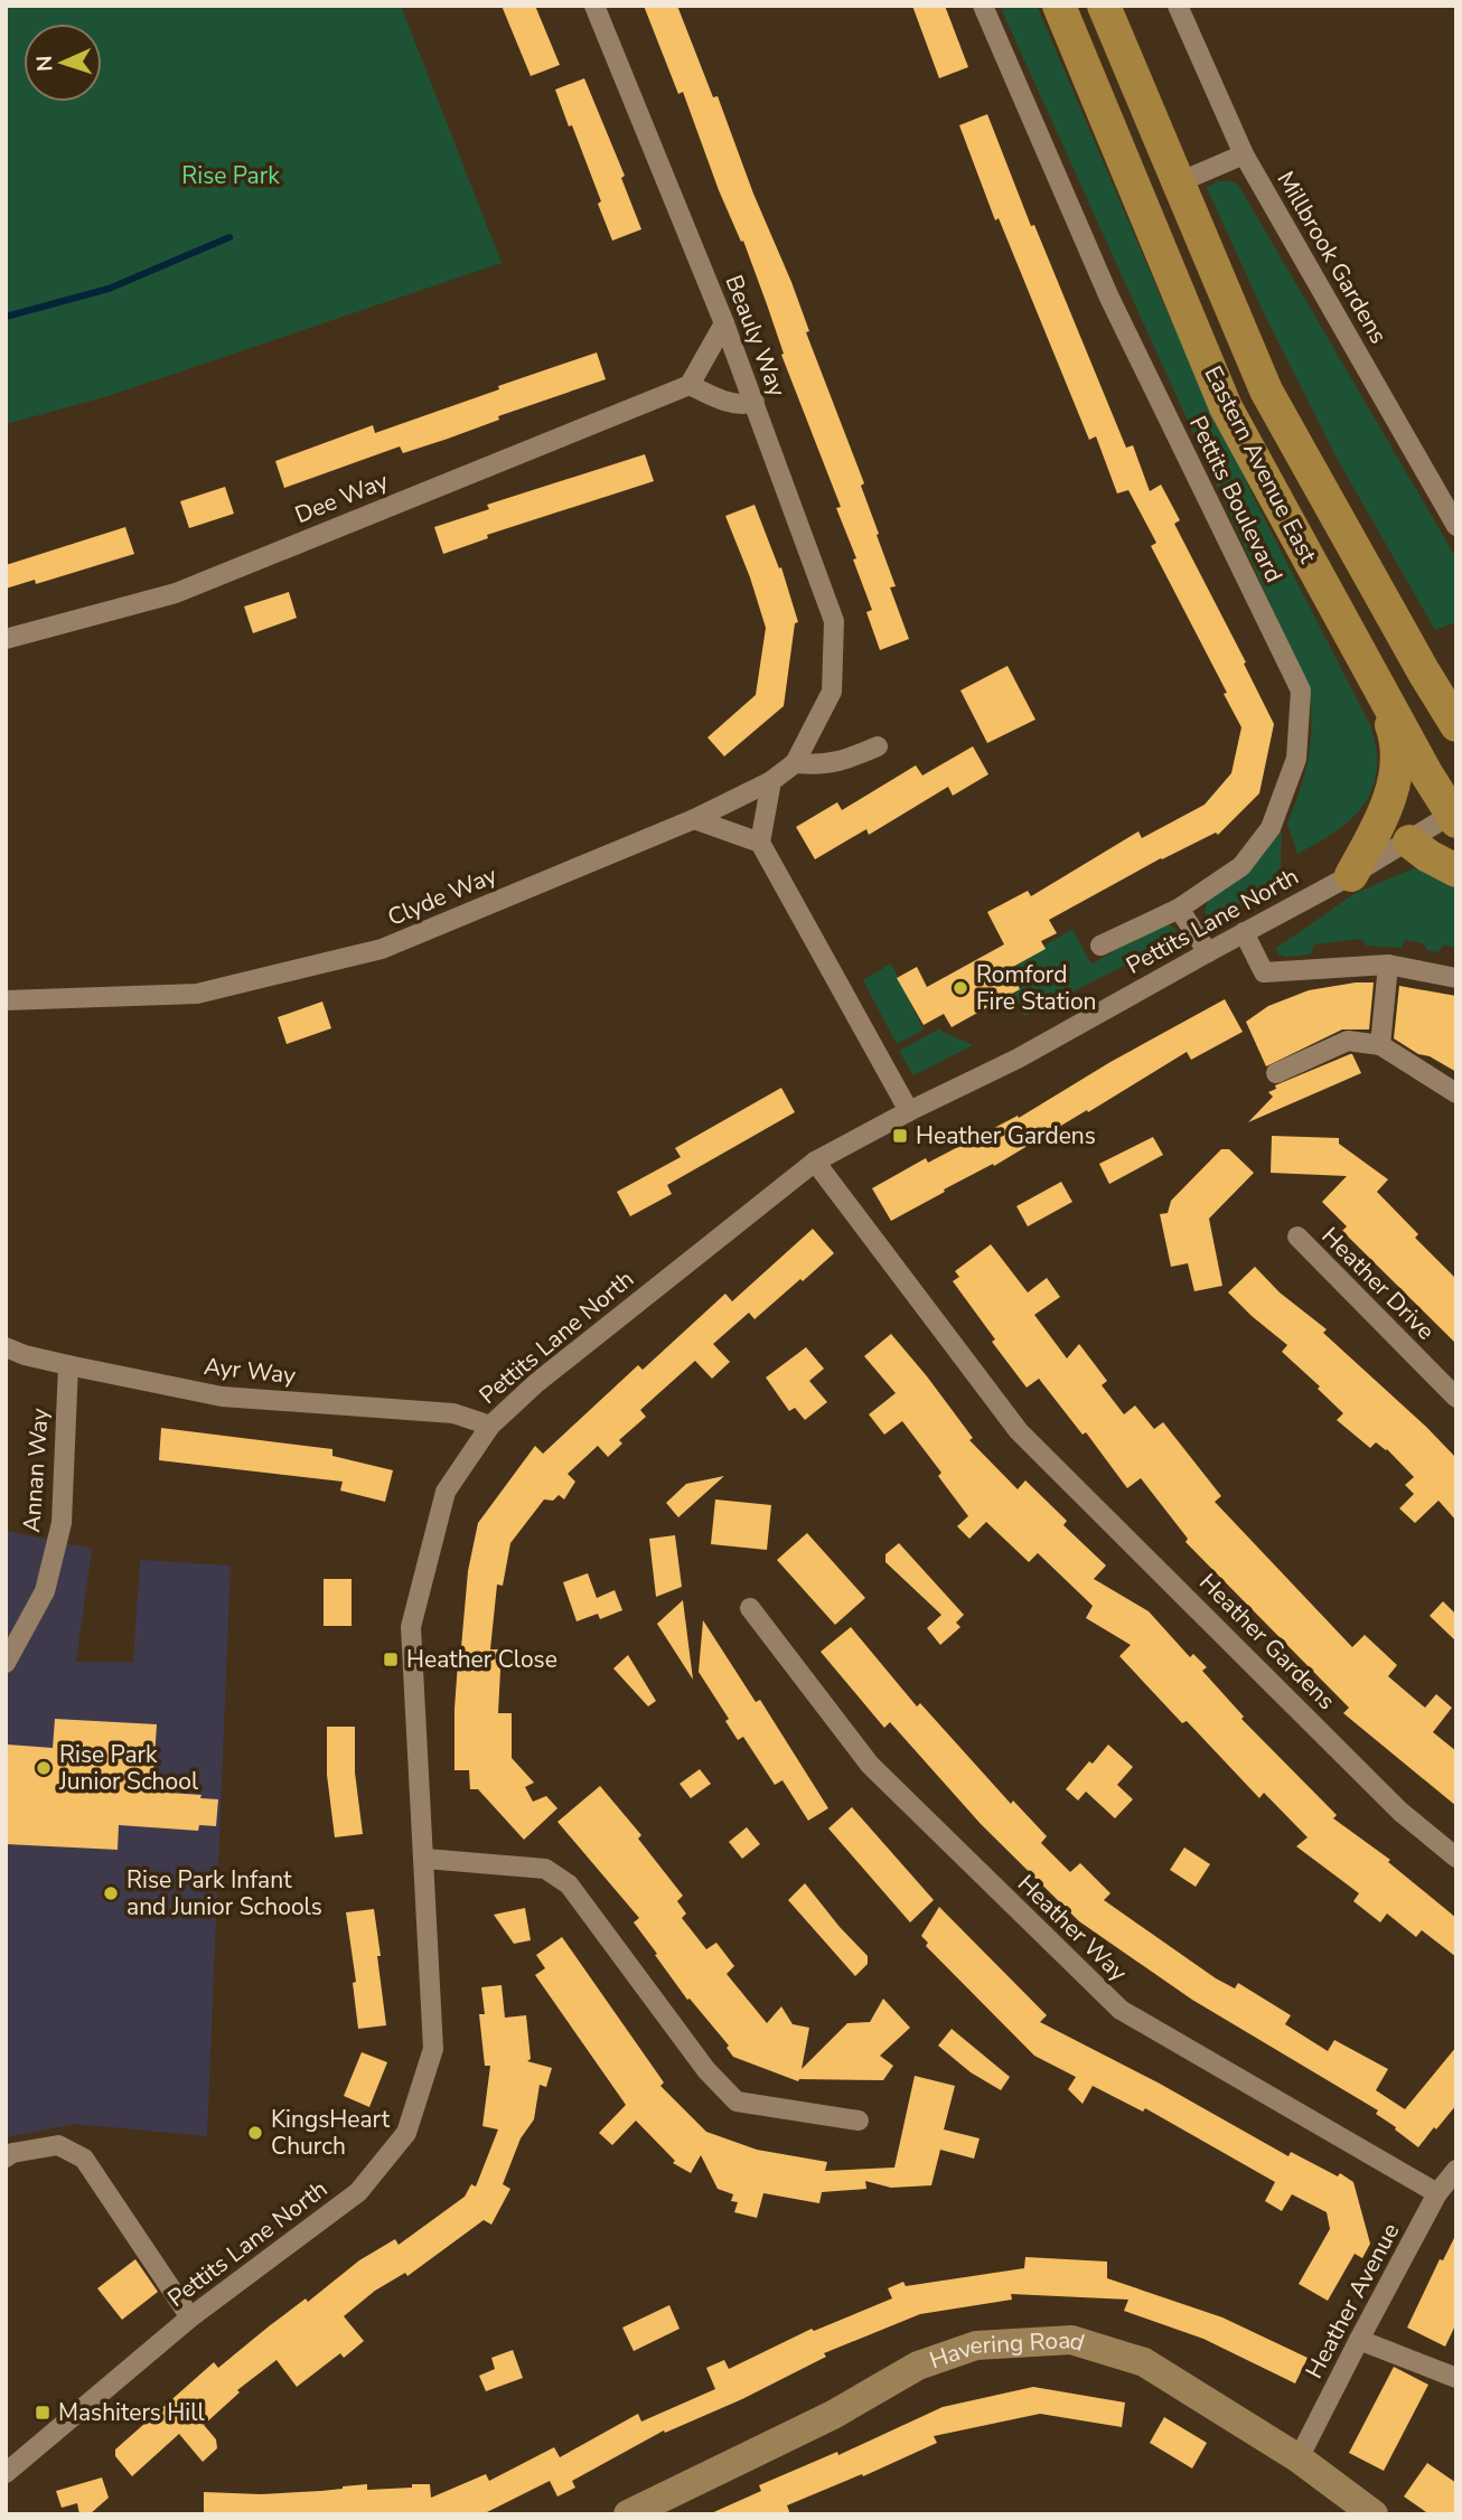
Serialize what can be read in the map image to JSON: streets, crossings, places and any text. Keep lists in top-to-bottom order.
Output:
{
  "streets": {
    "highway": ["Eastern Avenue East"],
    "main road": ["Havering Road"],
    "street": [
      "Millbrook Gardens",
      "Beauly Way",
      "Dee Way",
      "Pettits Boulevard",
      "Clyde Way",
      "Pettits Lane North",
      "Heather Drive",
      "Ayr Way",
      "Annan Way",
      "Heather Gardens",
      "Heather Way",
      "Heather Avenue"
    ]
  },
  "crossings": [
    ["Beauly Way", "Clyde Way"],
    ["Eastern Avenue East", "Pettits Lane North"],
    ["Pettits Lane North", "Ayr Way"],
    ["Pettits Lane North", "Heather Gardens"],
    ["Ayr Way", "Annan Way"],
    ["Heather Way", "Heather Avenue"],
    ["Heather Avenue", "Havering Road"]
  ],
  "parks": ["Rise Park"],
  "places": {
    "other": [
      "Romford Fire Station",
      "Rise Park Junior School",
      "Rise Park Infant and Junior Schools",
      "KingsHeart Church"
    ],
    "transit": ["Heather Gardens", "Heather Close", "Mashiters Hill"]
  },
  "north": "left"
}
